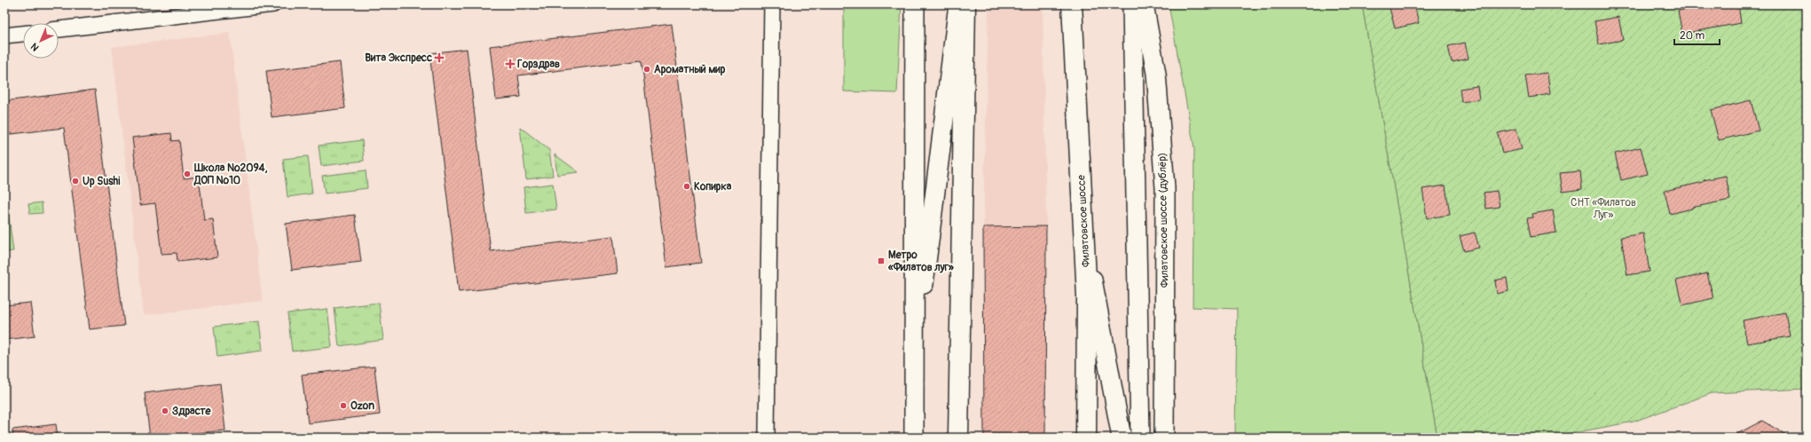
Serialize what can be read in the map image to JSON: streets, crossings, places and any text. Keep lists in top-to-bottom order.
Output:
{
  "streets": {
    "main road": ["Филатовское шоссе"],
    "street": ["Филатовское шоссе (дублёр)"]
  },
  "parks": ["СНТ «Филатов Луг»"],
  "places": {
    "health": ["Вита Экспресс", "Горздрав"],
    "other": [
      "Ароматный мир",
      "Школа №2094, ДОП №10",
      "Up Sushi",
      "Копирка",
      "Ozon",
      "Здрасте"
    ],
    "transit": ["Метро «Филатов луг»"]
  },
  "scale_bar": "20 m",
  "north": "bottom left"
}
